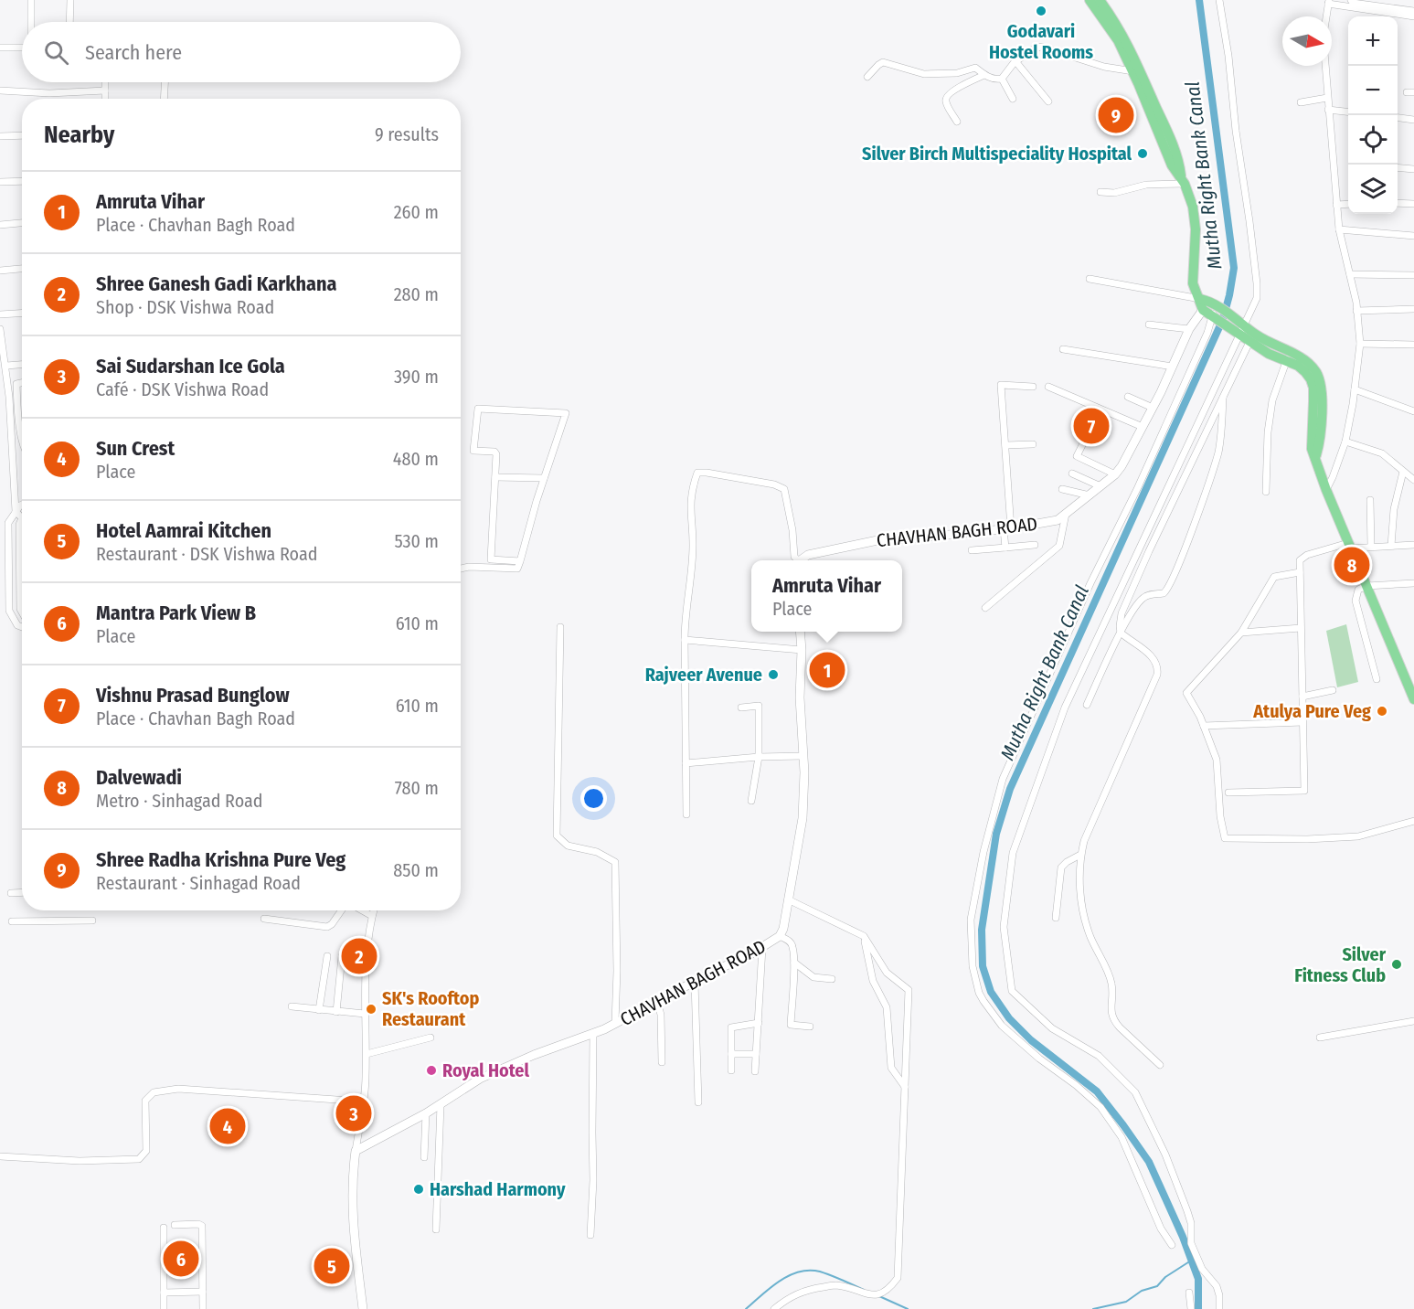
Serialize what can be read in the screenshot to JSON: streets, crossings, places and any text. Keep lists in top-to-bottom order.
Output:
{
  "streets": {
    "street": ["CHAVHAN BAGH ROAD"]
  },
  "water": ["Mutha Right Bank Canal"],
  "places": [
    "Godavari Hostel Rooms",
    "Silver Birch Multispeciality Hospital",
    "Rajveer Avenue",
    "Atulya Pure Veg",
    "Silver Fitness Club",
    "SK's Rooftop Restaurant",
    "Royal Hotel",
    "Harshad Harmony"
  ],
  "north": "right",
  "page": {
    "map_buttons": ["+", "−"],
    "search": "Search here",
    "pins": [
      "9",
      "7",
      "8",
      "1",
      "2",
      "3",
      "4",
      "6",
      "5"
    ],
    "heading": ["Nearby", "9 results"],
    "list": [
      {
        "mark": "1",
        "name": "Amruta Vihar",
        "note": "Place · Chavhan Bagh Road",
        "value": "260 m"
      },
      {
        "mark": "2",
        "name": "Shree Ganesh Gadi Karkhana",
        "note": "Shop · DSK Vishwa Road",
        "value": "280 m"
      },
      {
        "mark": "3",
        "name": "Sai Sudarshan Ice Gola",
        "note": "Café · DSK Vishwa Road",
        "value": "390 m"
      },
      {
        "mark": "4",
        "name": "Sun Crest",
        "note": "Place",
        "value": "480 m"
      },
      {
        "mark": "5",
        "name": "Hotel Aamrai Kitchen",
        "note": "Restaurant · DSK Vishwa Road",
        "value": "530 m"
      },
      {
        "mark": "6",
        "name": "Mantra Park View B",
        "note": "Place",
        "value": "610 m"
      },
      {
        "mark": "7",
        "name": "Vishnu Prasad Bunglow",
        "note": "Place · Chavhan Bagh Road",
        "value": "610 m"
      },
      {
        "mark": "8",
        "name": "Dalvewadi",
        "note": "Metro · Sinhagad Road",
        "value": "780 m"
      },
      {
        "mark": "9",
        "name": "Shree Radha Krishna Pure Veg",
        "note": "Restaurant · Sinhagad Road",
        "value": "850 m"
      }
    ],
    "popup": ["Amruta Vihar", "Place"]
  }
}
